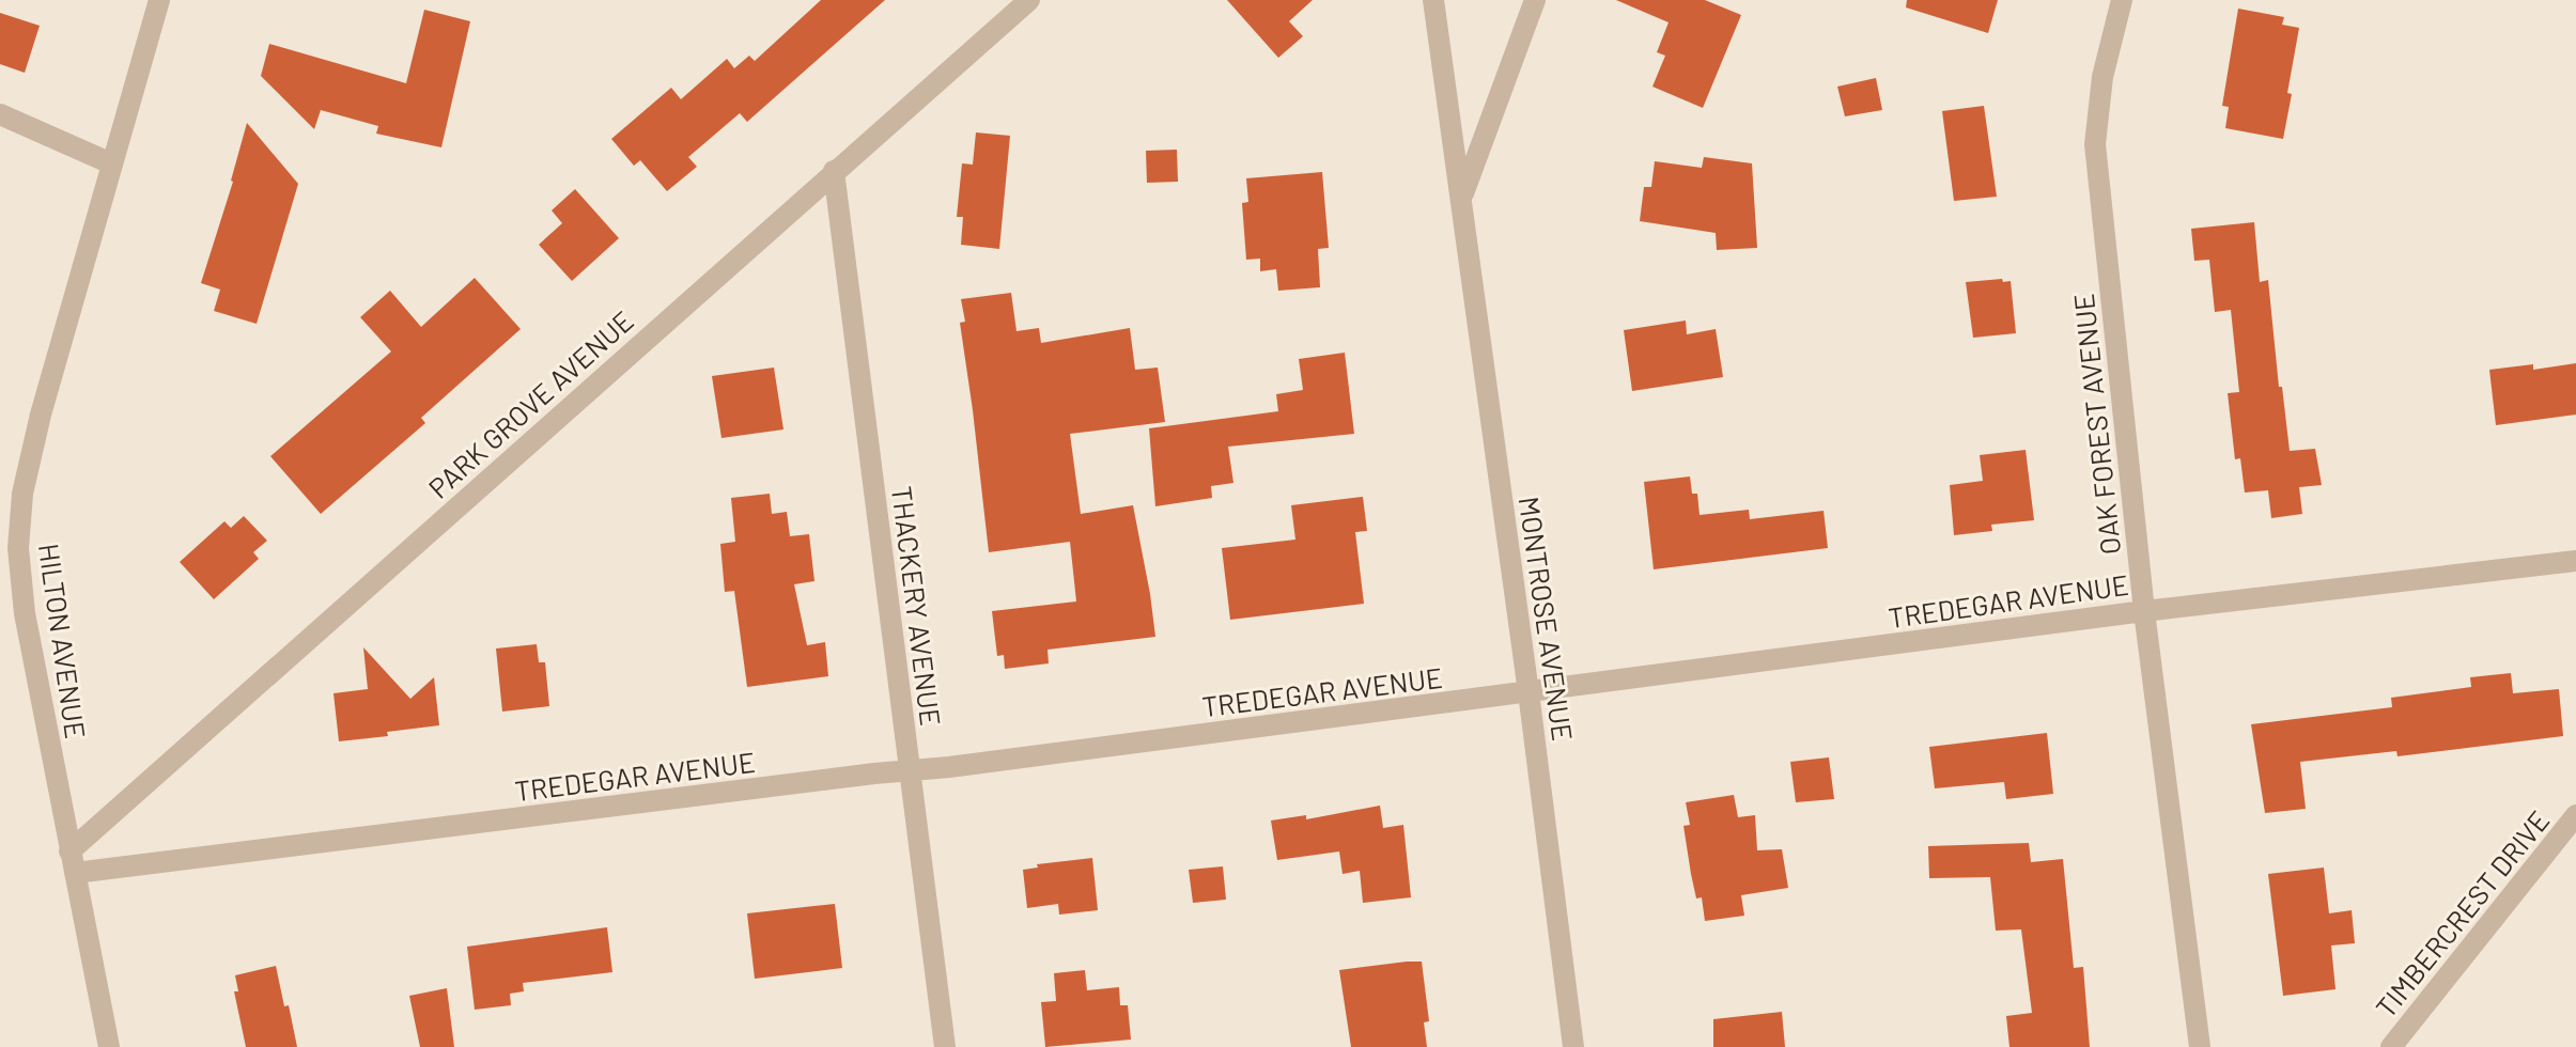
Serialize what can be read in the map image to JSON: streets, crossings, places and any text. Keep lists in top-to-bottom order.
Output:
{
  "streets": {
    "street": [
      "PARK GROVE AVENUE",
      "OAK FOREST AVENUE",
      "TREDEGAR AVENUE",
      "THACKERY AVENUE",
      "MONTROSE AVENUE",
      "HILTON AVENUE",
      "TIMBERCREST DRIVE"
    ]
  },
  "crossings": [
    ["PARK GROVE AVENUE", "THACKERY AVENUE"],
    ["PARK GROVE AVENUE", "HILTON AVENUE"],
    ["OAK FOREST AVENUE", "TREDEGAR AVENUE"],
    ["TREDEGAR AVENUE", "THACKERY AVENUE"],
    ["TREDEGAR AVENUE", "MONTROSE AVENUE"],
    ["TREDEGAR AVENUE", "HILTON AVENUE"]
  ]
}
